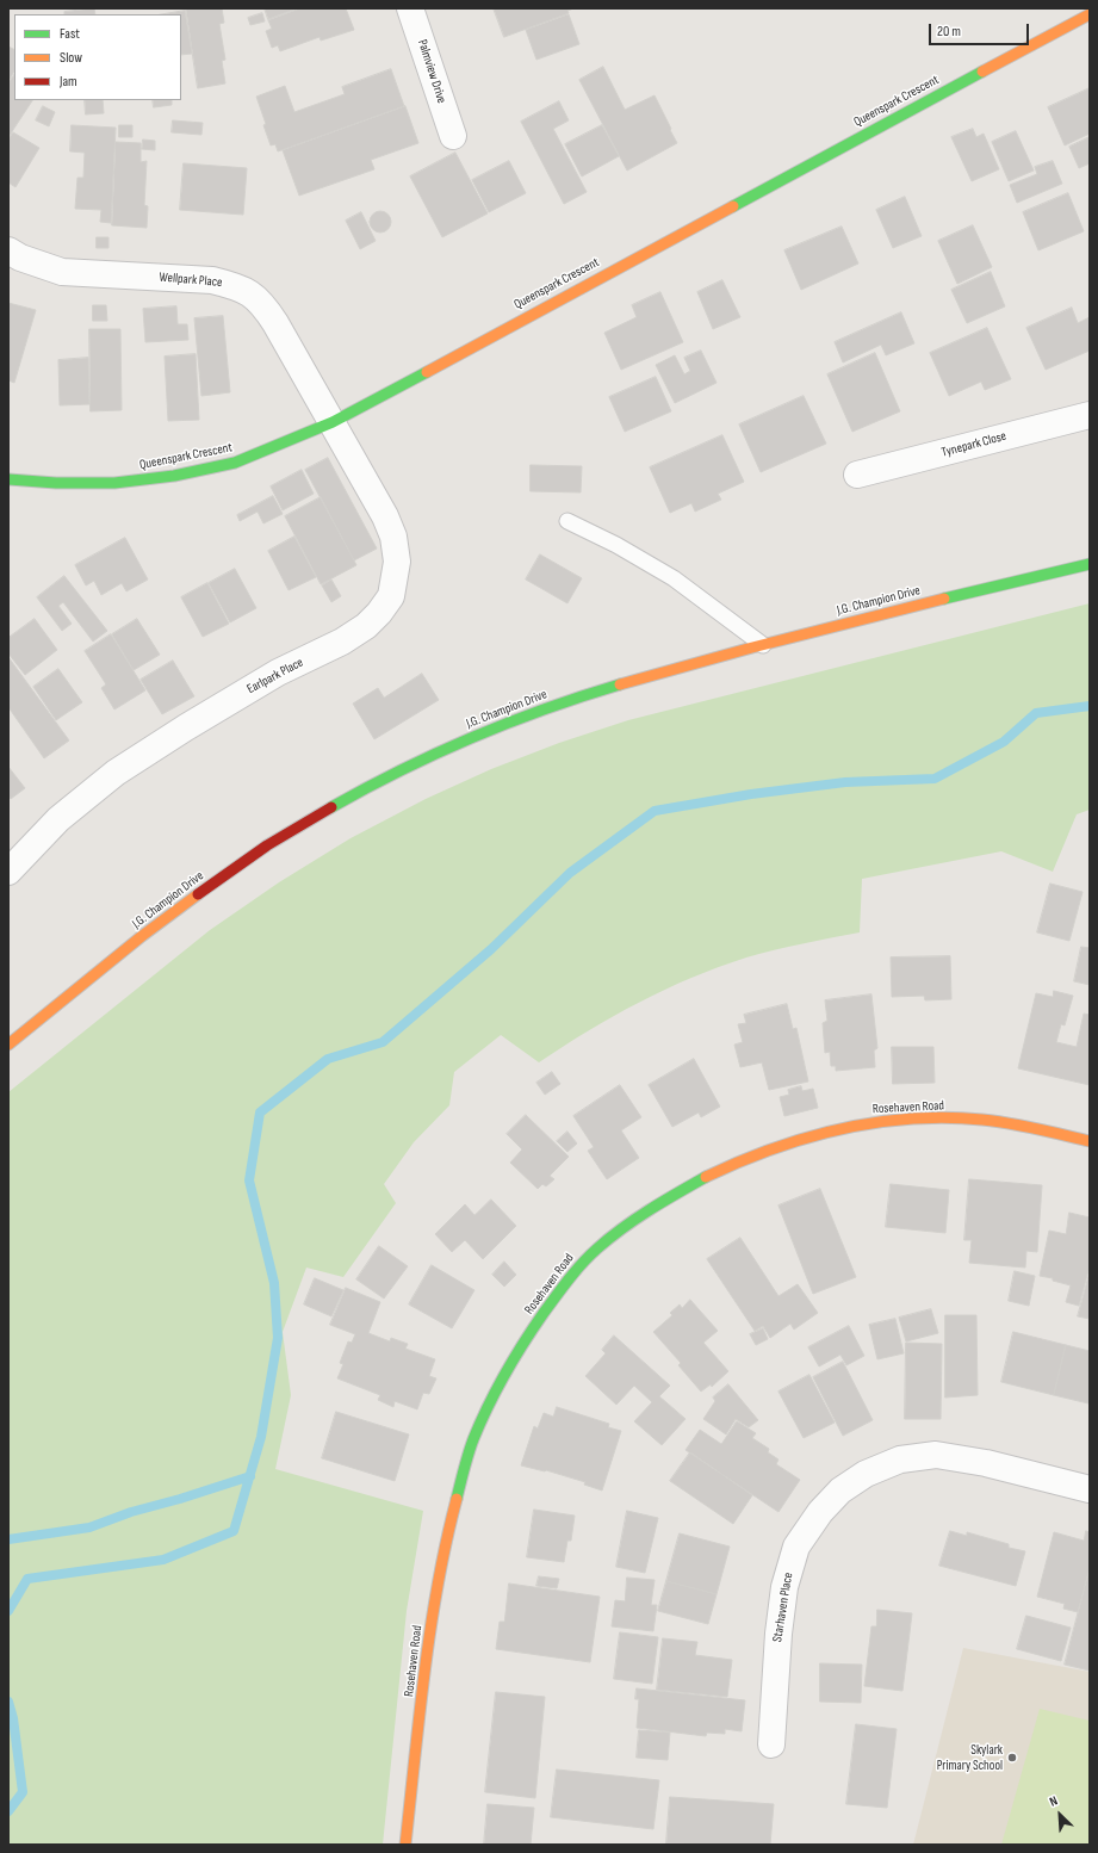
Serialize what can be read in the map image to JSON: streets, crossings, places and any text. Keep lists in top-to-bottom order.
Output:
{
  "streets": {
    "street": [
      "Palmview Drive",
      "Queenspark Crescent",
      "Wellpark Place",
      "Tynepark Close",
      "J.G. Champion Drive",
      "Earlpark Place",
      "Rosehaven Road",
      "Starhaven Place"
    ]
  },
  "crossings": [
    ["Queenspark Crescent", "Wellpark Place"],
    ["Queenspark Crescent", "Earlpark Place"],
    ["Wellpark Place", "Earlpark Place"]
  ],
  "places": ["Skylark Primary School"],
  "legend": ["Fast", "Slow", "Jam"],
  "scale_bar": "20 m",
  "north": "top left"
}
